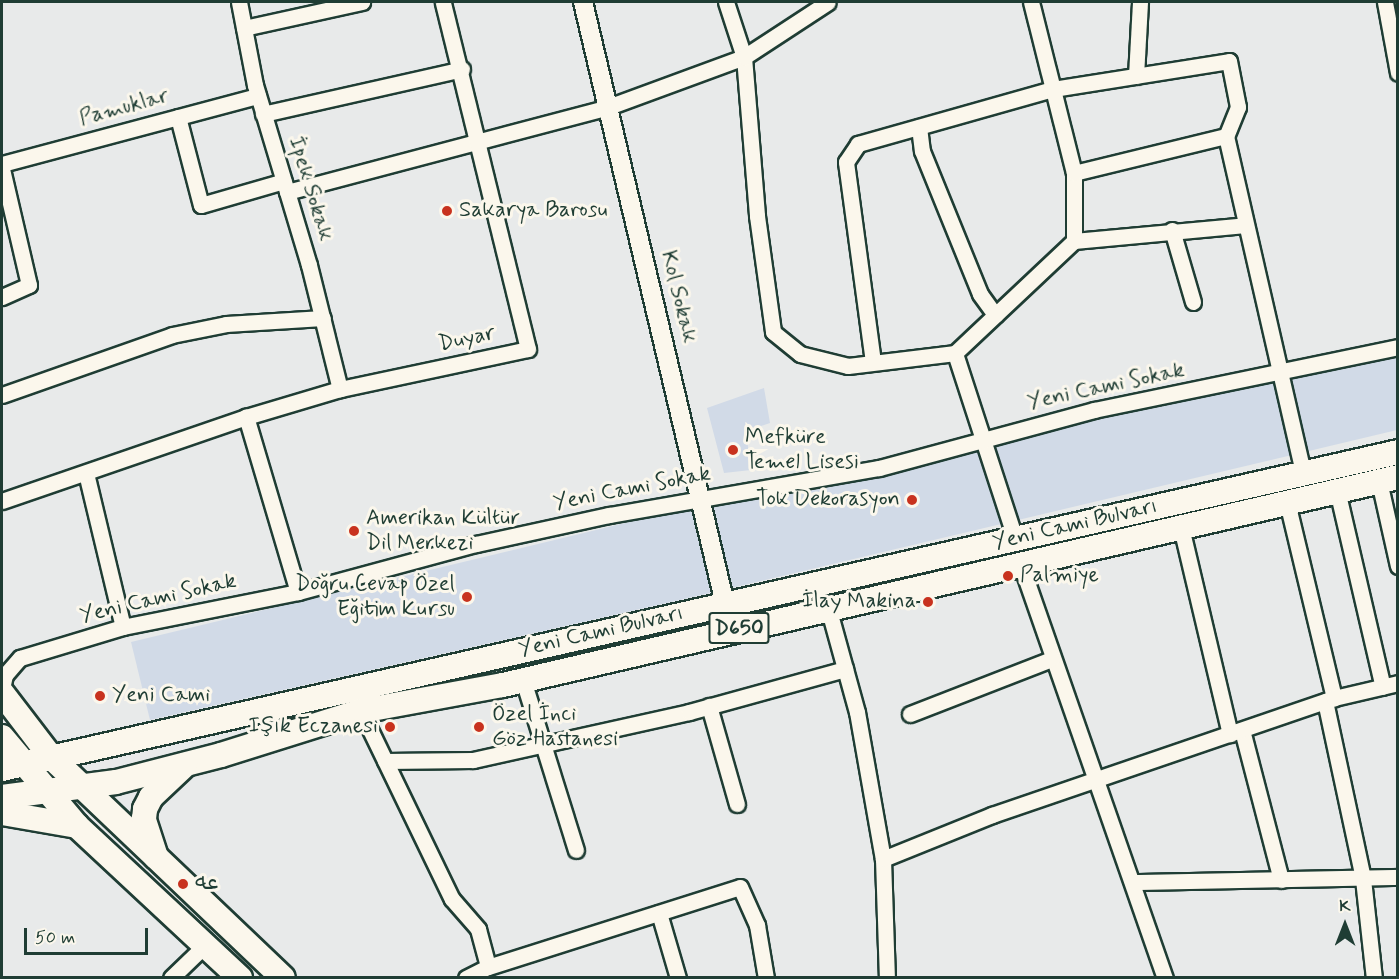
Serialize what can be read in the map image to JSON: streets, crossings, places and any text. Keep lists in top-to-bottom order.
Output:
{
  "streets": {
    "main road": ["Yeni Cami Bulvarı", "D650"],
    "street": [
      "Pamuklar",
      "İpek Sokak",
      "Kol Sokak",
      "Duyar",
      "Yeni Cami Sokak"
    ]
  },
  "crossings": [
    ["Pamuklar", "İpek Sokak"],
    ["İpek Sokak", "Duyar"],
    ["Kol Sokak", "Yeni Cami Sokak"],
    ["Kol Sokak", "Yeni Cami Bulvarı"]
  ],
  "places": [
    "Sakarya Barosu",
    "Mefküre Temel Lisesi",
    "Tok Dekorasyon",
    "Amerikan Kültür Dil Merkezi",
    "Palmiye",
    "Doğru Cevap Özel Eğitim Kursu",
    "İlay Makina",
    "Yeni Cami",
    "Işık Eczanesi",
    "Özel İnci Göz Hastanesi",
    "عه"
  ],
  "scale_bar": "50 m",
  "north": "top"
}
